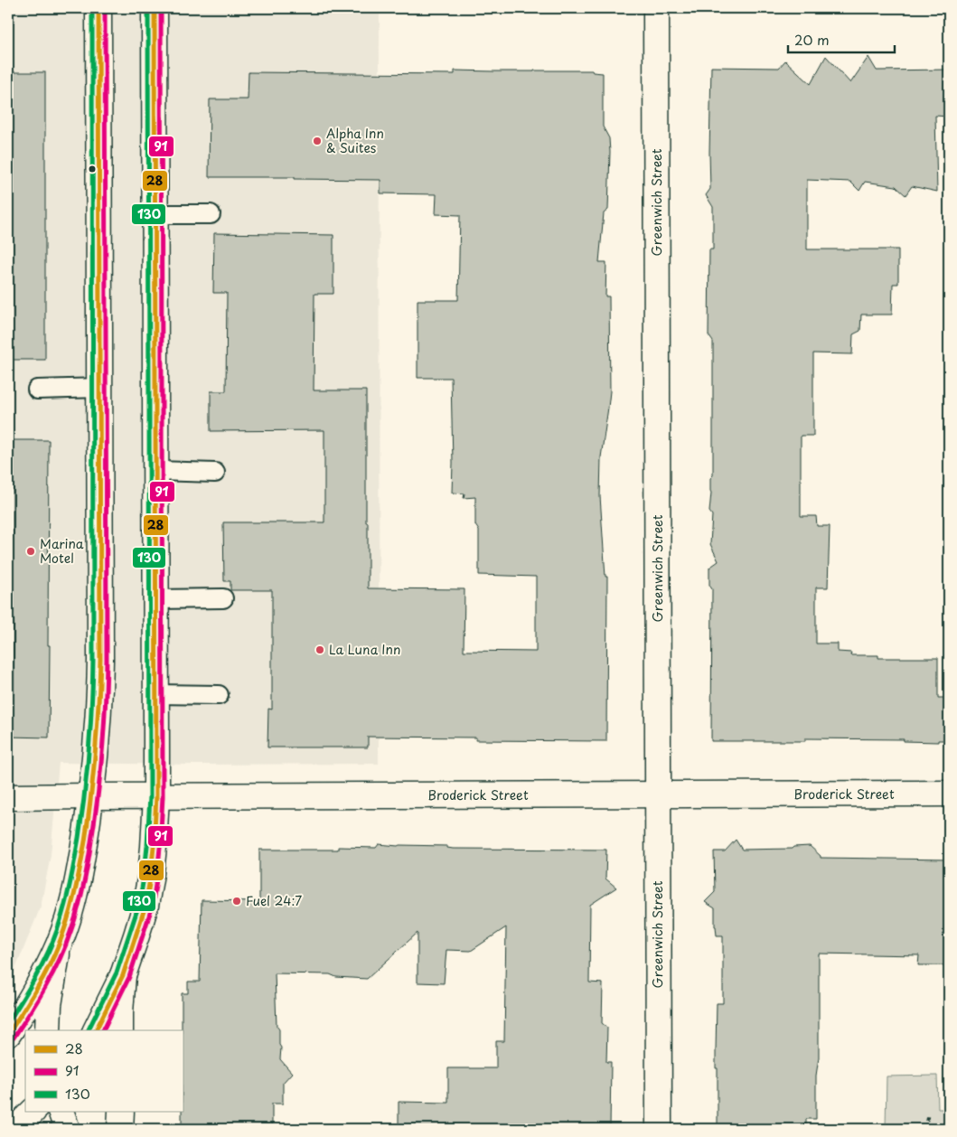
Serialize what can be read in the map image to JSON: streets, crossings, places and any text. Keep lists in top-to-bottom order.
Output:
{
  "streets": {
    "main road": ["Greenwich Street", "Broderick Street"]
  },
  "crossings": [
    ["Greenwich Street", "Broderick Street"]
  ],
  "places": [
    "Alpha Inn & Suites",
    "Marina Motel",
    "La Luna Inn",
    "Fuel 24:7"
  ],
  "lines": ["transit line 28", "transit line 91", "transit line 130"],
  "legend": ["28", "91", "130"],
  "scale_bar": "20 m"
}
